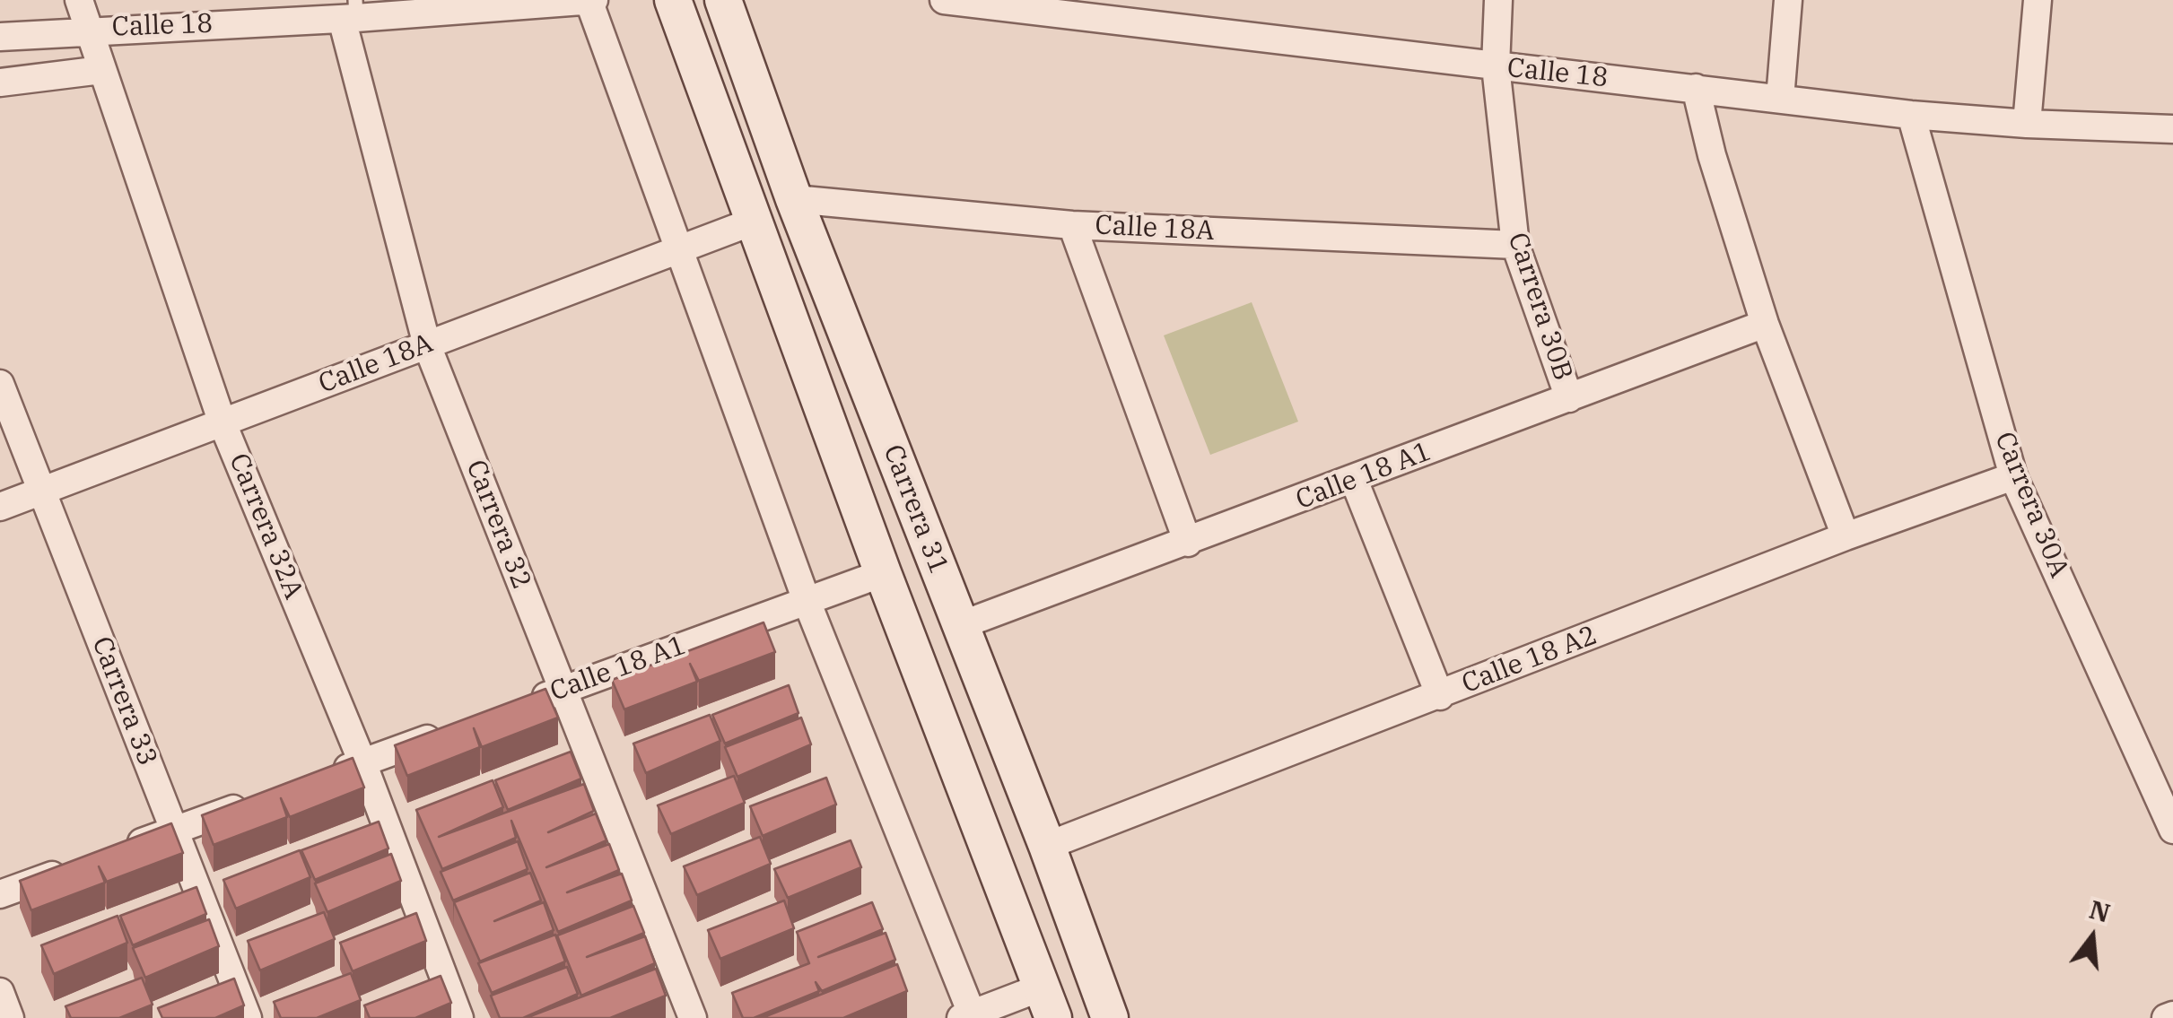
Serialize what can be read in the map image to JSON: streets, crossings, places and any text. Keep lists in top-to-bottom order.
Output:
{
  "streets": {
    "main road": ["Carrera 31"],
    "street": [
      "Calle 18",
      "Calle 18A",
      "Carrera 30B",
      "Calle 18 A1",
      "Carrera 30A",
      "Carrera 32",
      "Carrera 32A",
      "Calle 18 A2",
      "Carrera 33"
    ]
  },
  "crossings": [
    ["Calle 18", "Carrera 30B"],
    ["Calle 18", "Carrera 30A"],
    ["Calle 18", "Carrera 32"],
    ["Calle 18", "Carrera 32A"],
    ["Calle 18A", "Carrera 30B"],
    ["Calle 18A", "Carrera 31"],
    ["Calle 18A", "Carrera 32"],
    ["Calle 18A", "Carrera 32A"],
    ["Calle 18A", "Carrera 33"],
    ["Carrera 30B", "Calle 18 A1"],
    ["Calle 18 A1", "Carrera 31"],
    ["Calle 18 A1", "Carrera 32"],
    ["Carrera 30A", "Calle 18 A2"],
    ["Carrera 31", "Calle 18 A2"]
  ],
  "north": "top"
}
